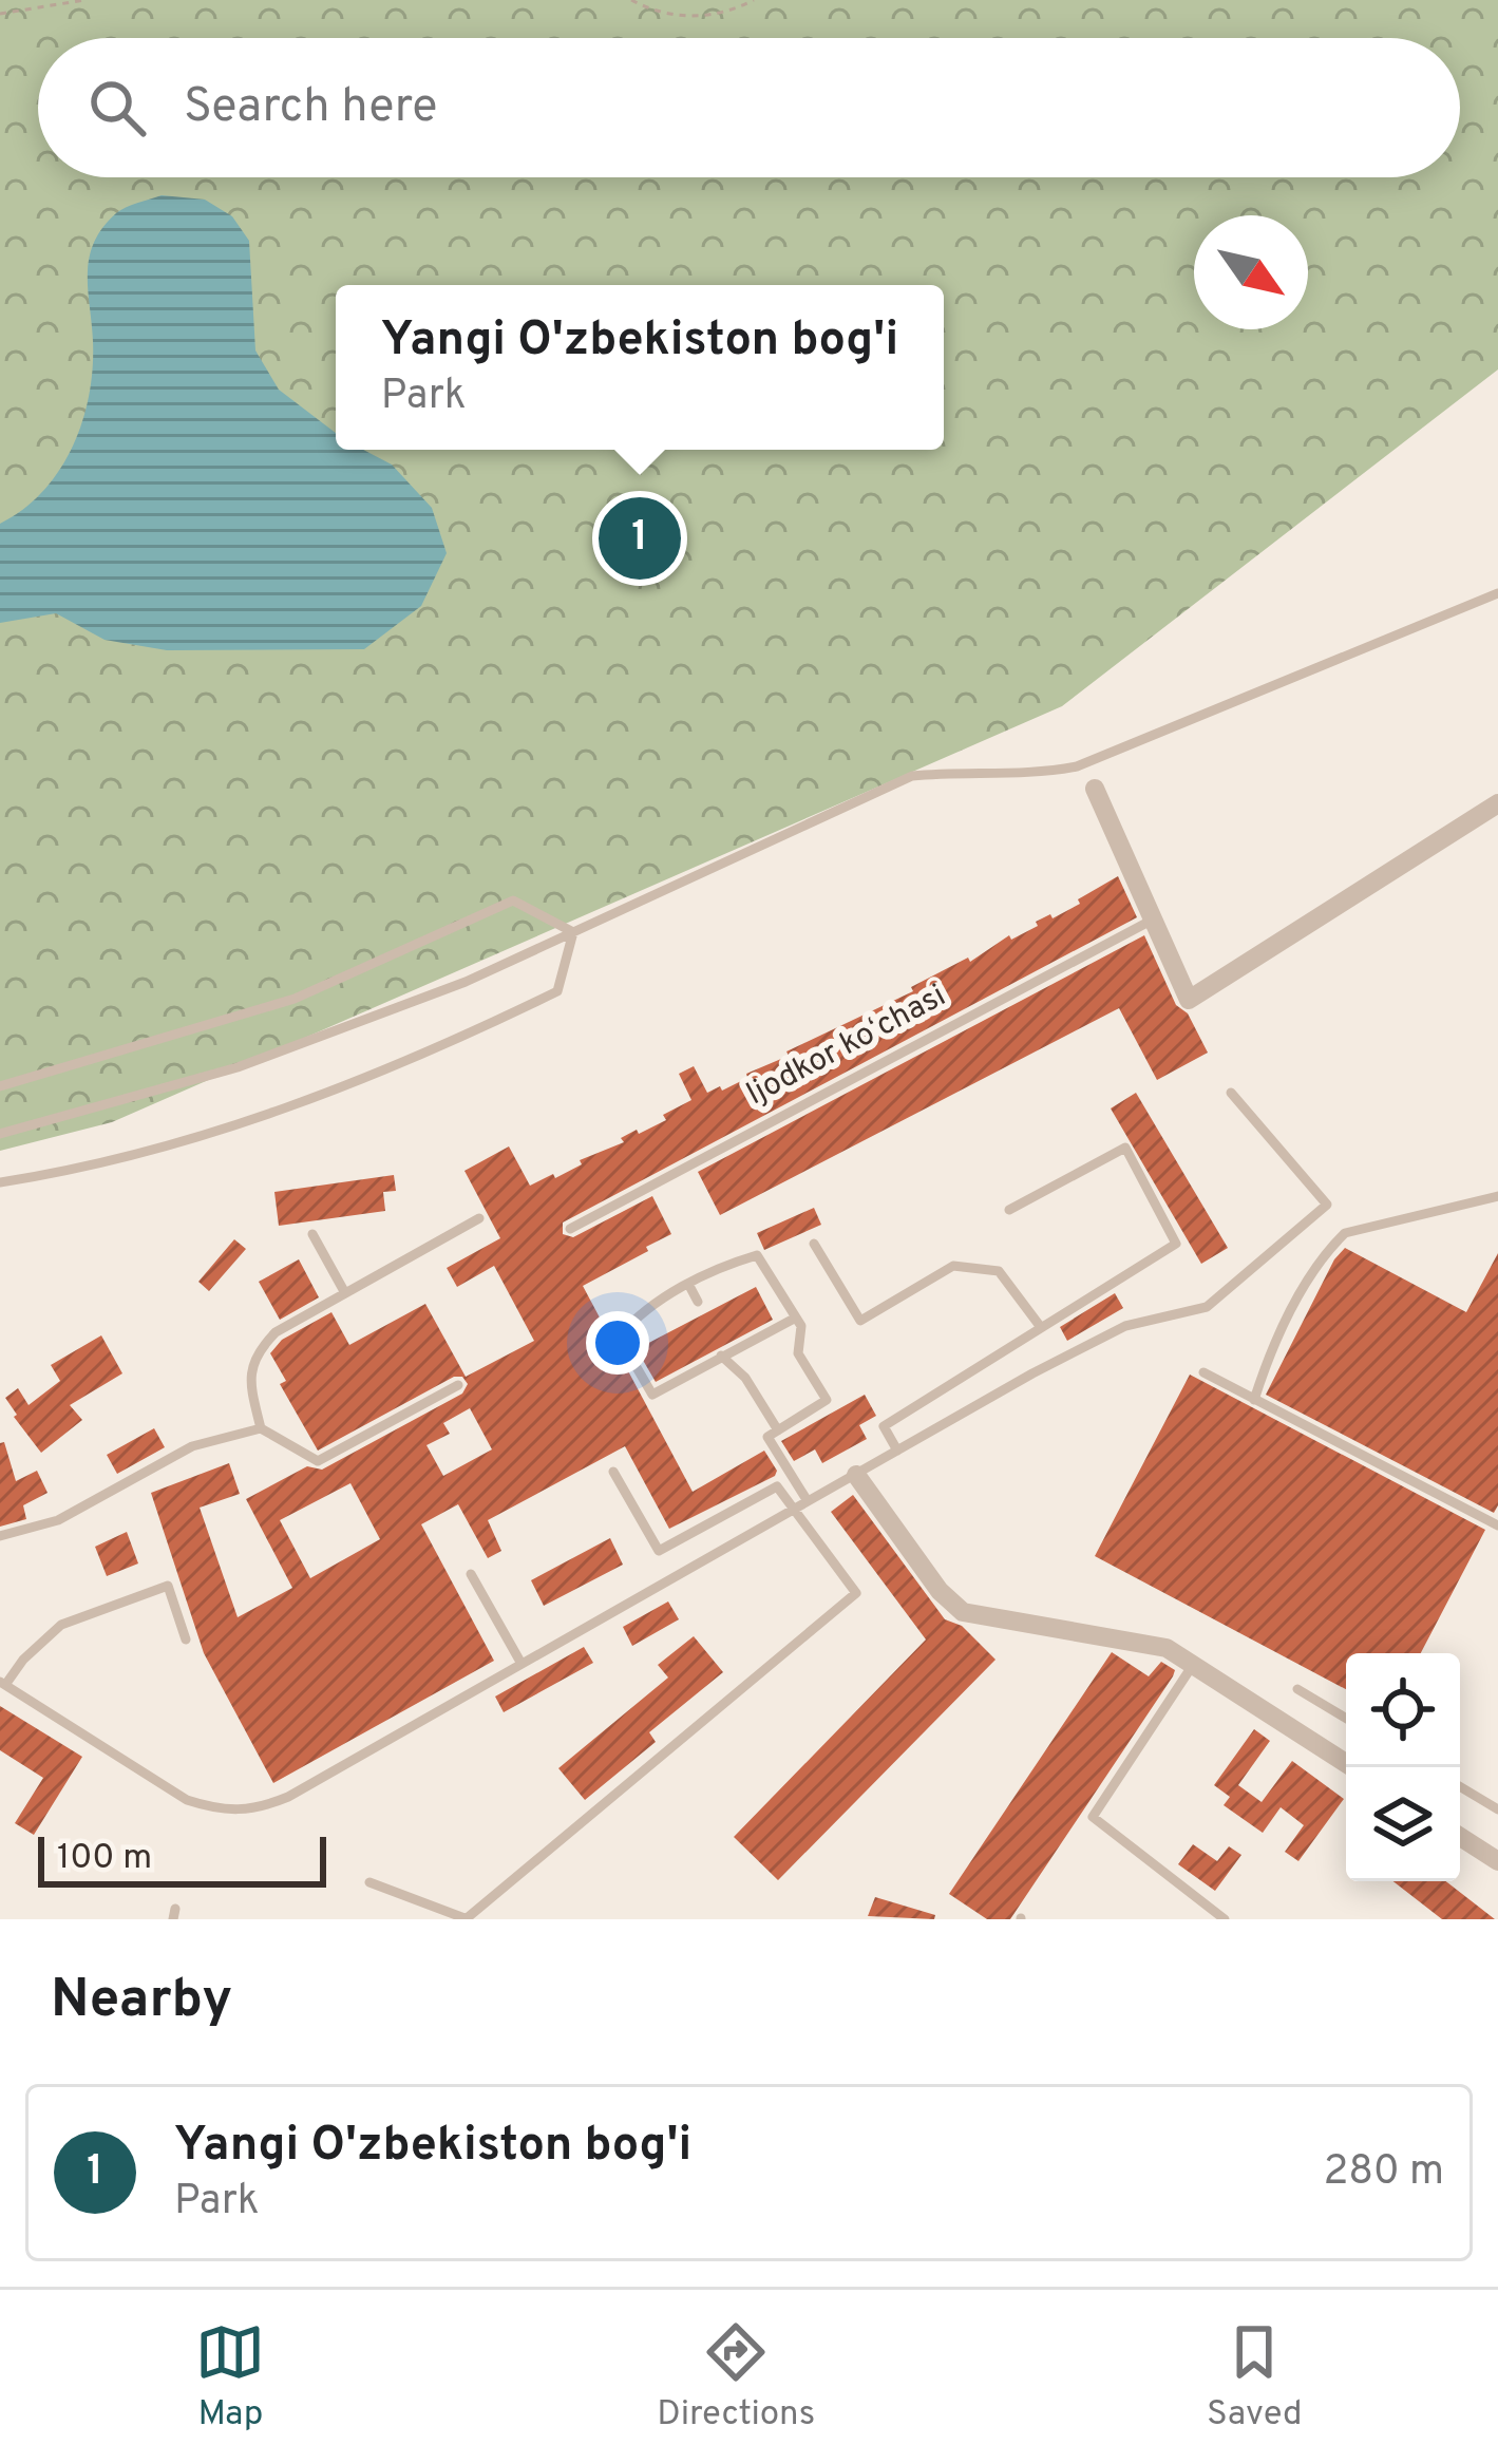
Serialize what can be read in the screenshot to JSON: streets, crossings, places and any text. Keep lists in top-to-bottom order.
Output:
{
  "streets": {
    "lane": ["Ijodkor koʻchasi"]
  },
  "scale_bar": "100 m",
  "north": "bottom right",
  "page": {
    "search": "Search here",
    "popup": ["Yangi O'zbekiston bog'i", "Park"],
    "pins": "1",
    "scale": "100 m",
    "heading": "Nearby",
    "list": [
      {
        "mark": "1",
        "name": "Yangi O'zbekiston bog'i",
        "note": "Park",
        "value": "280 m"
      }
    ],
    "nav": ["Map", "Directions", "Saved"]
  }
}
